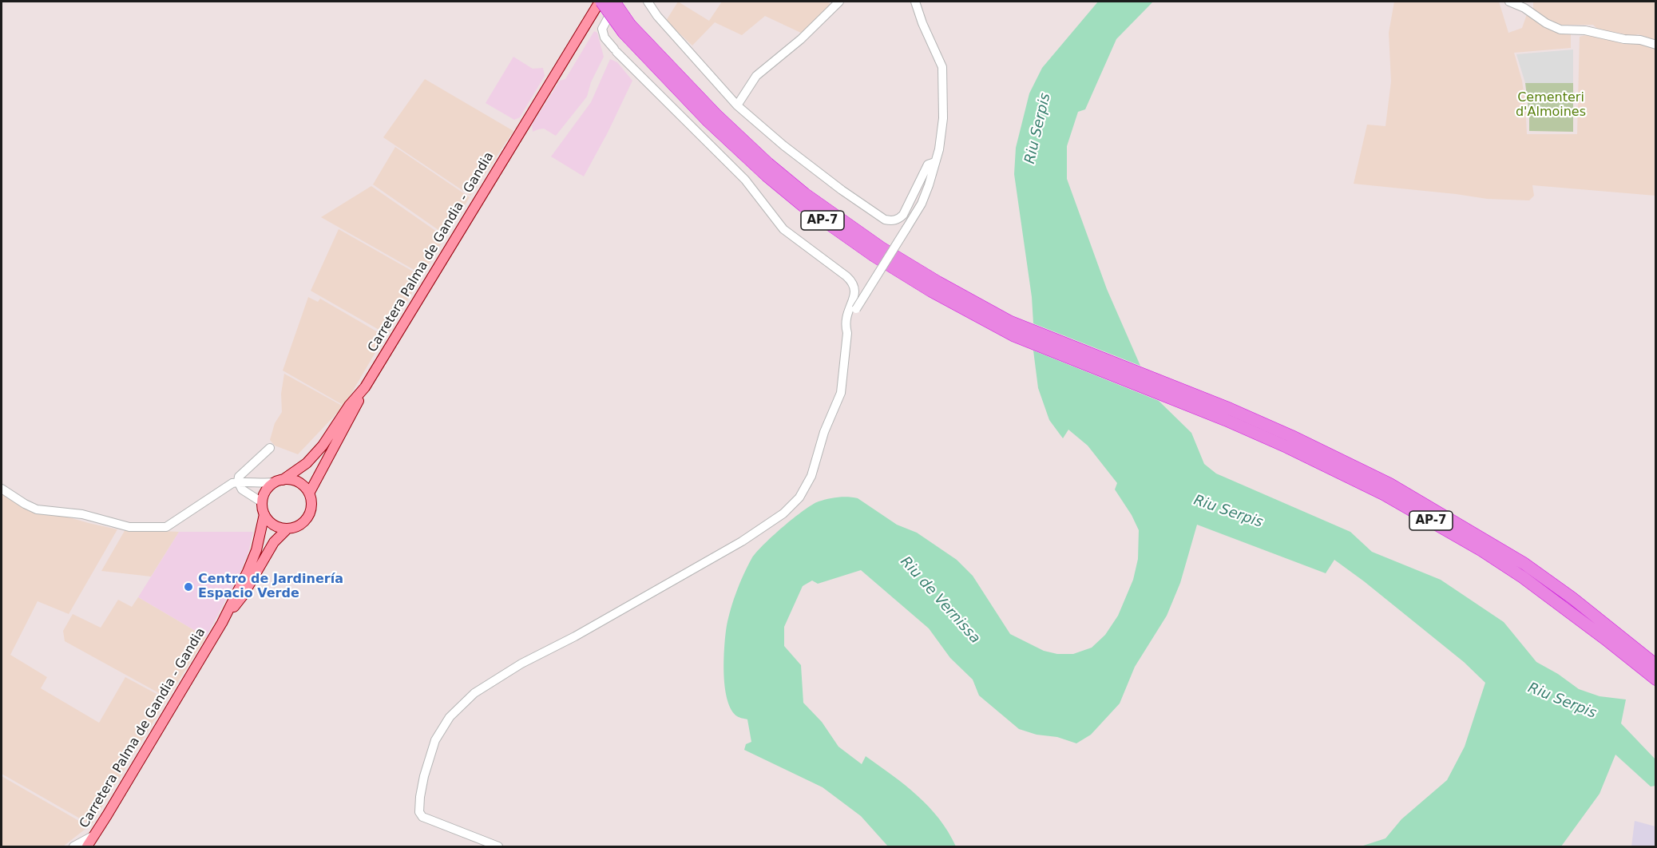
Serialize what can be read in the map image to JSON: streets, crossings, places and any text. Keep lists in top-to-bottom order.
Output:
{
  "streets": {
    "highway": ["AP-7"],
    "main road": ["Carretera Palma de Gandia - Gandia"]
  },
  "crossings": [
    ["AP-7", "Carretera Palma de Gandia - Gandia"]
  ],
  "water": ["Riu Serpis", "Riu de Vernissa"],
  "parks": ["Cementeri d'Almoines"],
  "places": ["Centro de Jardinería Espacio Verde"]
}
